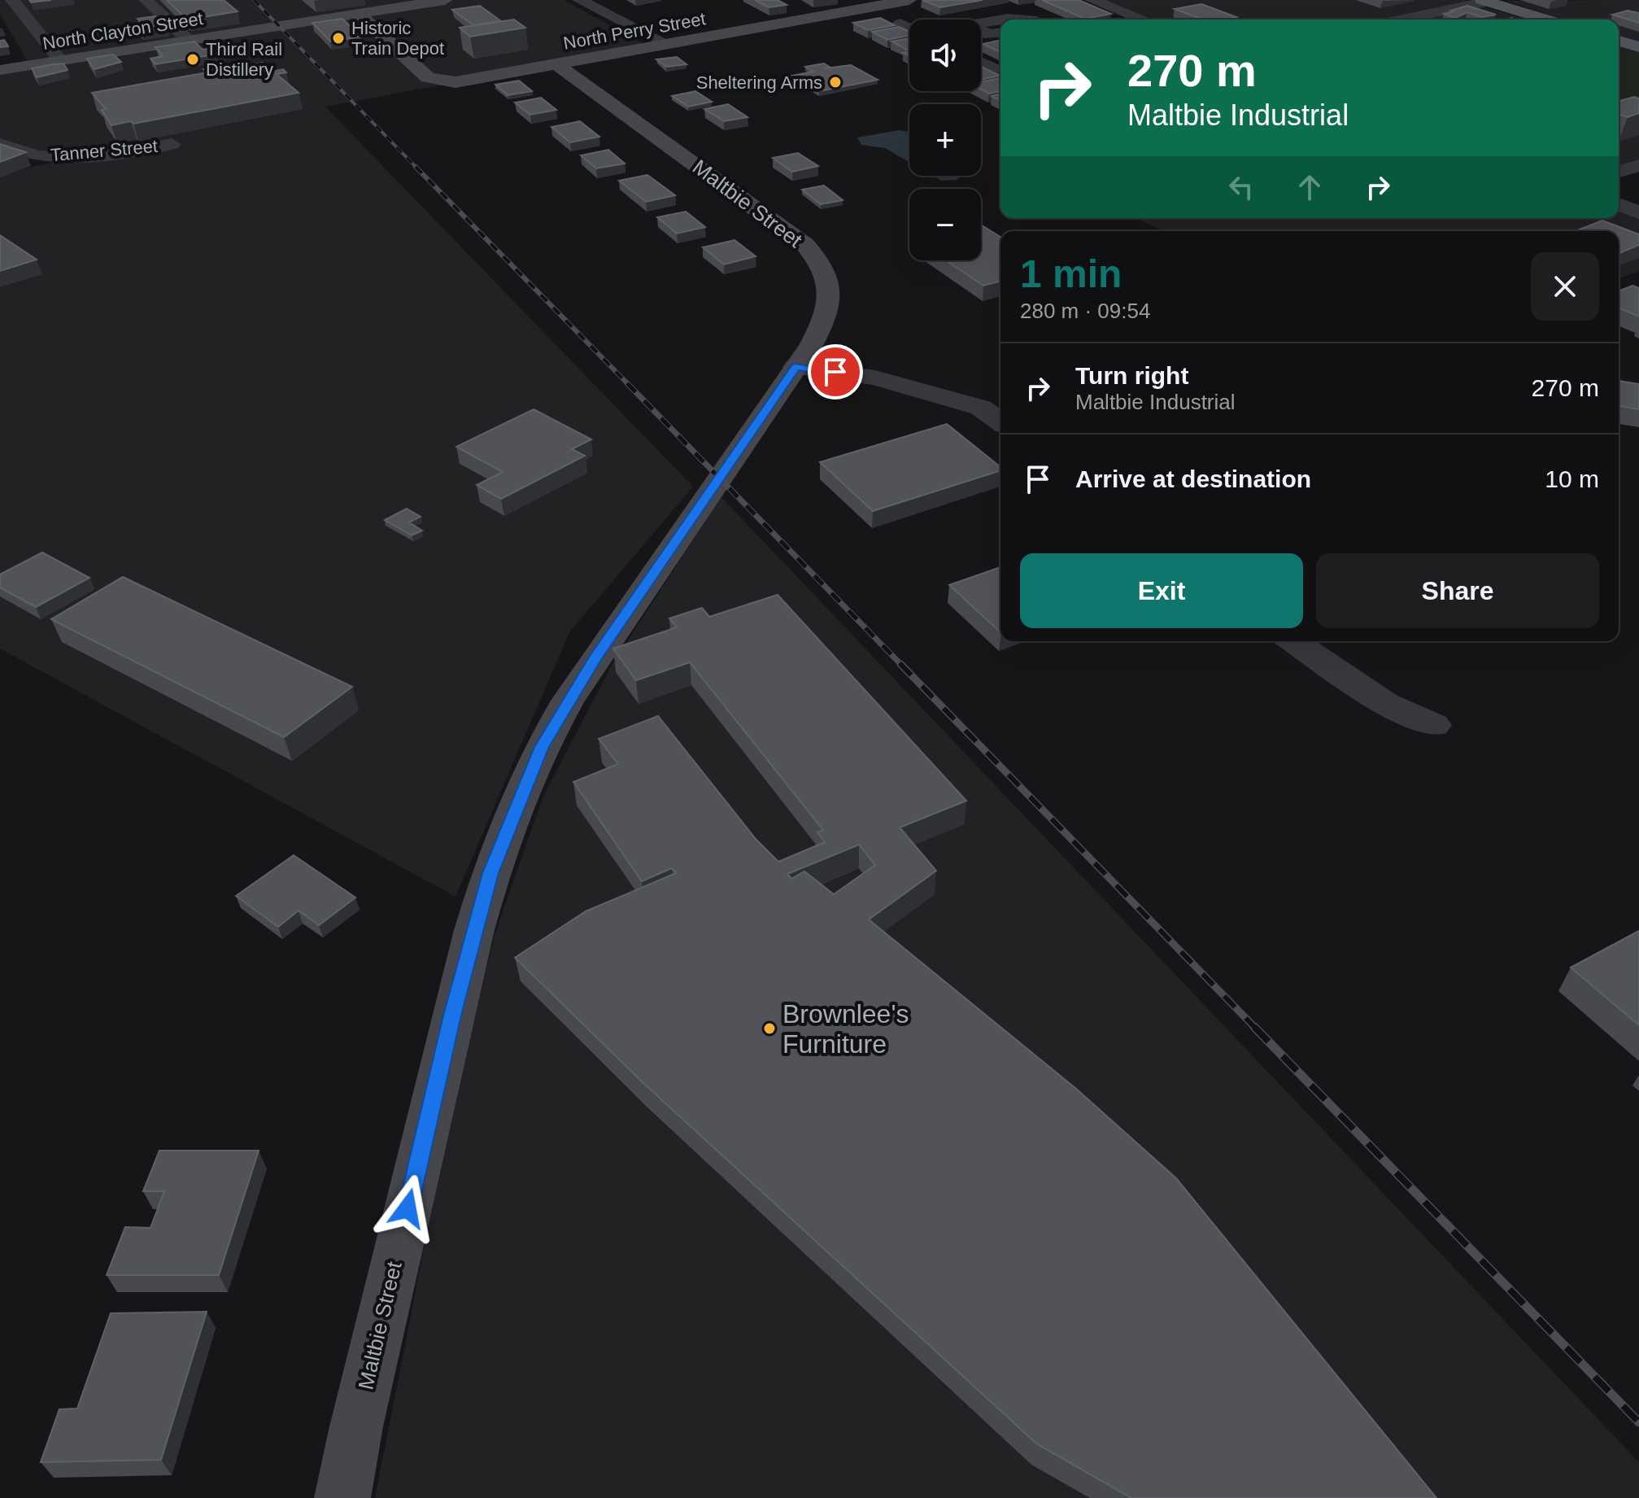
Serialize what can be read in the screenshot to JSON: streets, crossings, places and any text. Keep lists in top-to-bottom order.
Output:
{
  "streets": {
    "street": [
      "North Clayton Street",
      "North Perry Street",
      "Tanner Street",
      "Maltbie Street"
    ]
  },
  "crossings": [
    ["North Clayton Street", "North Perry Street"],
    ["North Perry Street", "Maltbie Street"]
  ],
  "places": [
    "Historic Train Depot",
    "Third Rail Distillery",
    "Sheltering Arms",
    "Brownlee's Furniture"
  ],
  "page": {
    "map_buttons": ["+", "−"],
    "turn": ["270 m", "Maltbie Industrial"],
    "heading": ["1 min", "280 m · 09:54"],
    "list": [
      {
        "name": "Turn right",
        "note": "Maltbie Industrial",
        "value": "270 m"
      },
      {
        "name": "Arrive at destination",
        "value": "10 m"
      }
    ],
    "buttons": ["Exit", "Share"]
  }
}
